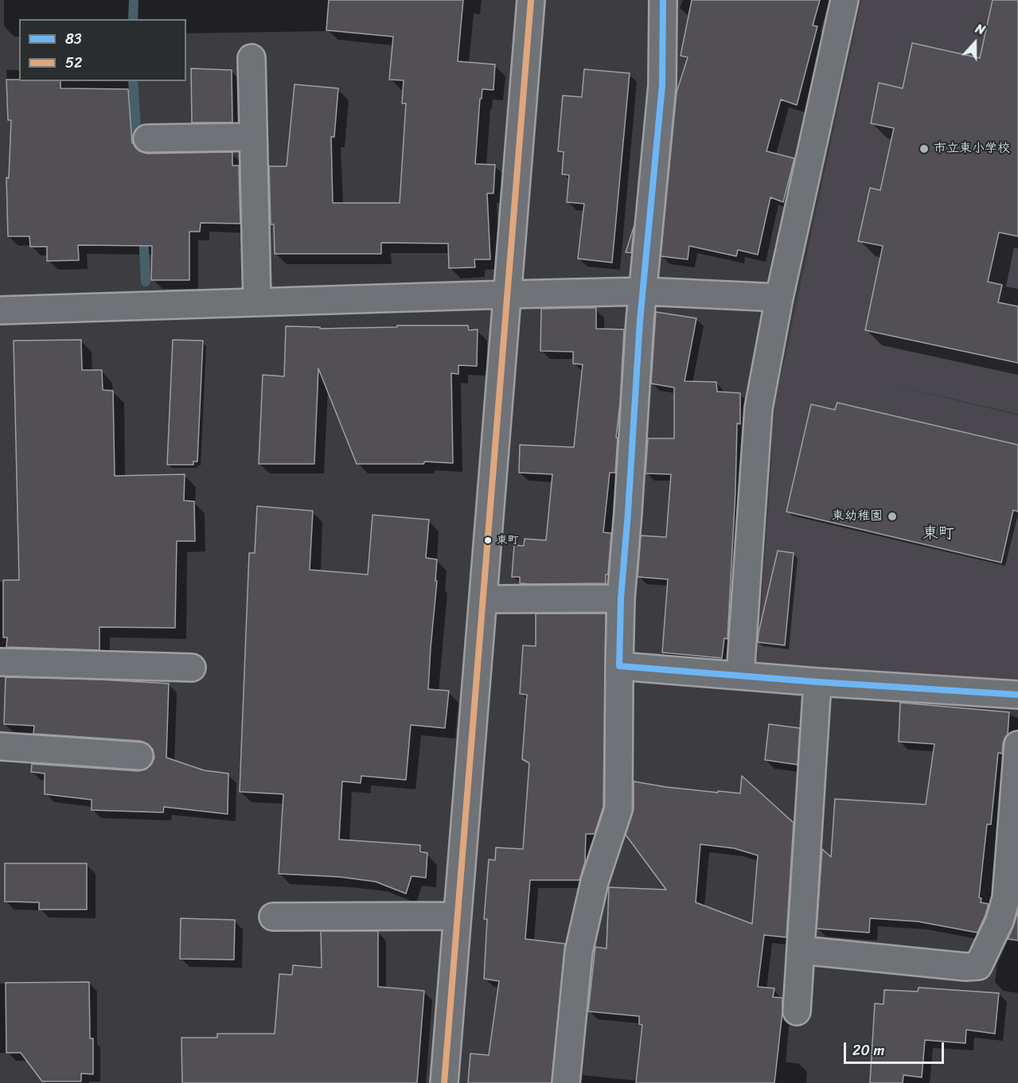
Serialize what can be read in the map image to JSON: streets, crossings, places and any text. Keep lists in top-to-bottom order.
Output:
{
  "districts": ["東町"],
  "places": ["市立東小学校", "東幼稚園", "東町"],
  "lines": ["transit line 83", "transit line 52"],
  "legend": ["83", "52"],
  "scale_bar": "20 m",
  "north": "top"
}
